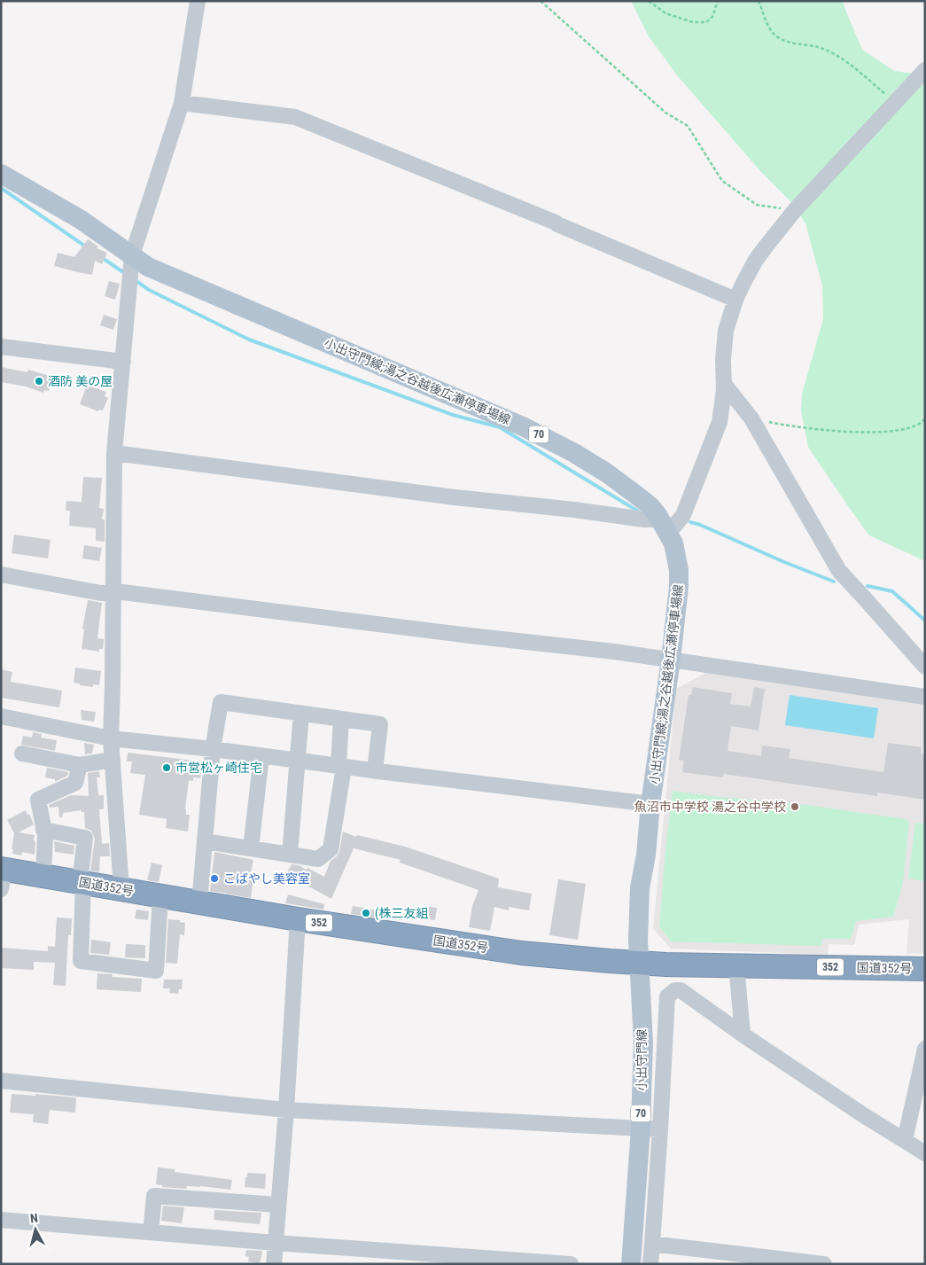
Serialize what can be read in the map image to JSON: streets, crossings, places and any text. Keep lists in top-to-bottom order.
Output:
{
  "streets": {
    "highway": ["国道352号", "352"],
    "main road": ["小出守門線;湯之谷越後広瀬停車場線", "70", "小出守門線"]
  },
  "crossings": [
    ["小出守門線;湯之谷越後広瀬停車場線", "国道352号"],
    ["小出守門線;湯之谷越後広瀬停車場線", "小出守門線"],
    ["国道352号", "小出守門線"]
  ],
  "places": [
    "酒防 美の屋",
    "市営松ヶ崎住宅",
    "魚沼市中学校 湯之谷中学校",
    "こばやし美容室",
    "(株三友組"
  ],
  "north": "top"
}
